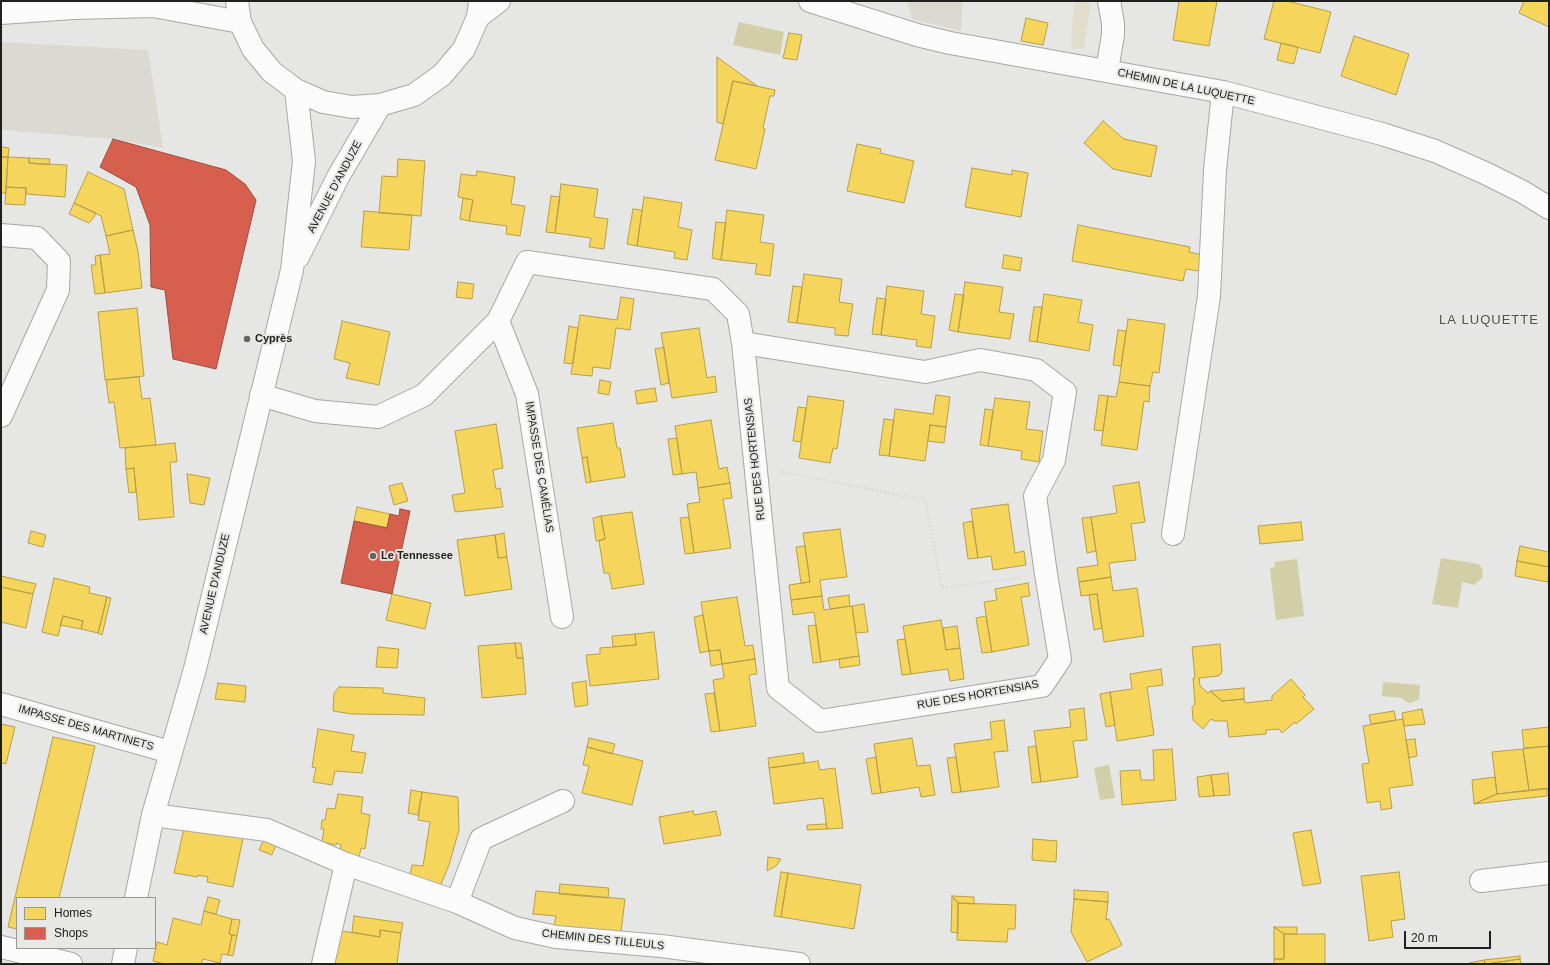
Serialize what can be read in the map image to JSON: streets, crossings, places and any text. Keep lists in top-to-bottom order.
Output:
{
  "streets": {
    "street": [
      "CHEMIN DE LA LUQUETTE",
      "AVENUE D'ANDUZE",
      "RUE DES HORTENSIAS",
      "IMPASSE DES CAMÉLIAS",
      "IMPASSE DES MARTINETS",
      "CHEMIN DES TILLEULS"
    ]
  },
  "crossings": [
    ["AVENUE D'ANDUZE", "RUE DES HORTENSIAS"],
    ["AVENUE D'ANDUZE", "IMPASSE DES MARTINETS"],
    ["AVENUE D'ANDUZE", "CHEMIN DES TILLEULS"],
    ["RUE DES HORTENSIAS", "IMPASSE DES CAMÉLIAS"]
  ],
  "districts": ["LA LUQUETTE"],
  "places": ["Cyprès", "Le Tennessee"],
  "legend": ["Homes", "Shops"],
  "scale_bar": "20 m"
}
